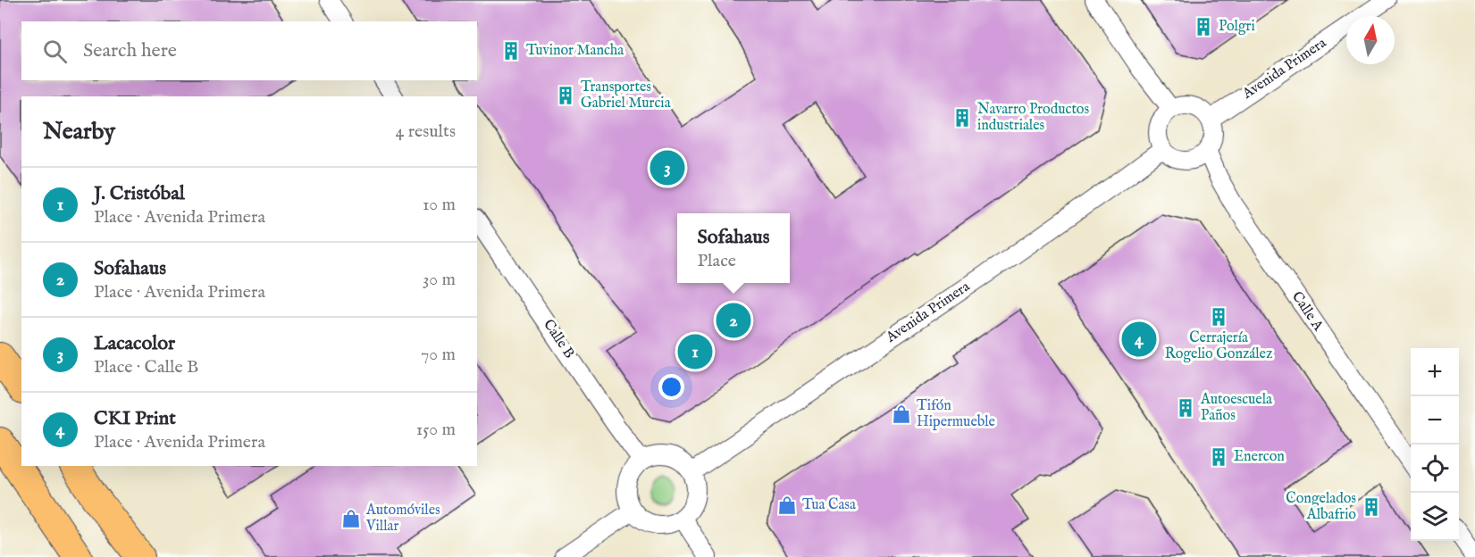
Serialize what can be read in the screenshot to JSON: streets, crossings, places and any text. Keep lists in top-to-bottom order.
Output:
{
  "streets": {
    "street": ["Avenida Primera", "Calle A", "Calle B"]
  },
  "crossings": [
    ["Avenida Primera", "Calle A"],
    ["Avenida Primera", "Calle B"]
  ],
  "places": {
    "building": [
      "Polgri",
      "Tuvinor Mancha",
      "Transportes Gabriel Murcia",
      "Navarro Productos industriales",
      "Cerrajería Rogelio González",
      "Autoescuela Paños",
      "Enercon",
      "Congelados Albafrio"
    ],
    "shop": ["Tifón Hipermueble", "Tua Casa", "Automóviles Villar"]
  },
  "north": "top",
  "page": {
    "search": "Search here",
    "heading": ["Nearby", "4 results"],
    "pins": [
      "3",
      "2",
      "4",
      "1"
    ],
    "list": [
      {
        "mark": "1",
        "name": "J. Cristóbal",
        "note": "Place · Avenida Primera",
        "value": "10 m"
      },
      {
        "mark": "2",
        "name": "Sofahaus",
        "note": "Place · Avenida Primera",
        "value": "30 m"
      },
      {
        "mark": "3",
        "name": "Lacacolor",
        "note": "Place · Calle B",
        "value": "70 m"
      },
      {
        "mark": "4",
        "name": "CKI Print",
        "note": "Place · Avenida Primera",
        "value": "150 m"
      }
    ],
    "popup": ["Sofahaus", "Place"],
    "map_buttons": ["+", "−"]
  }
}
